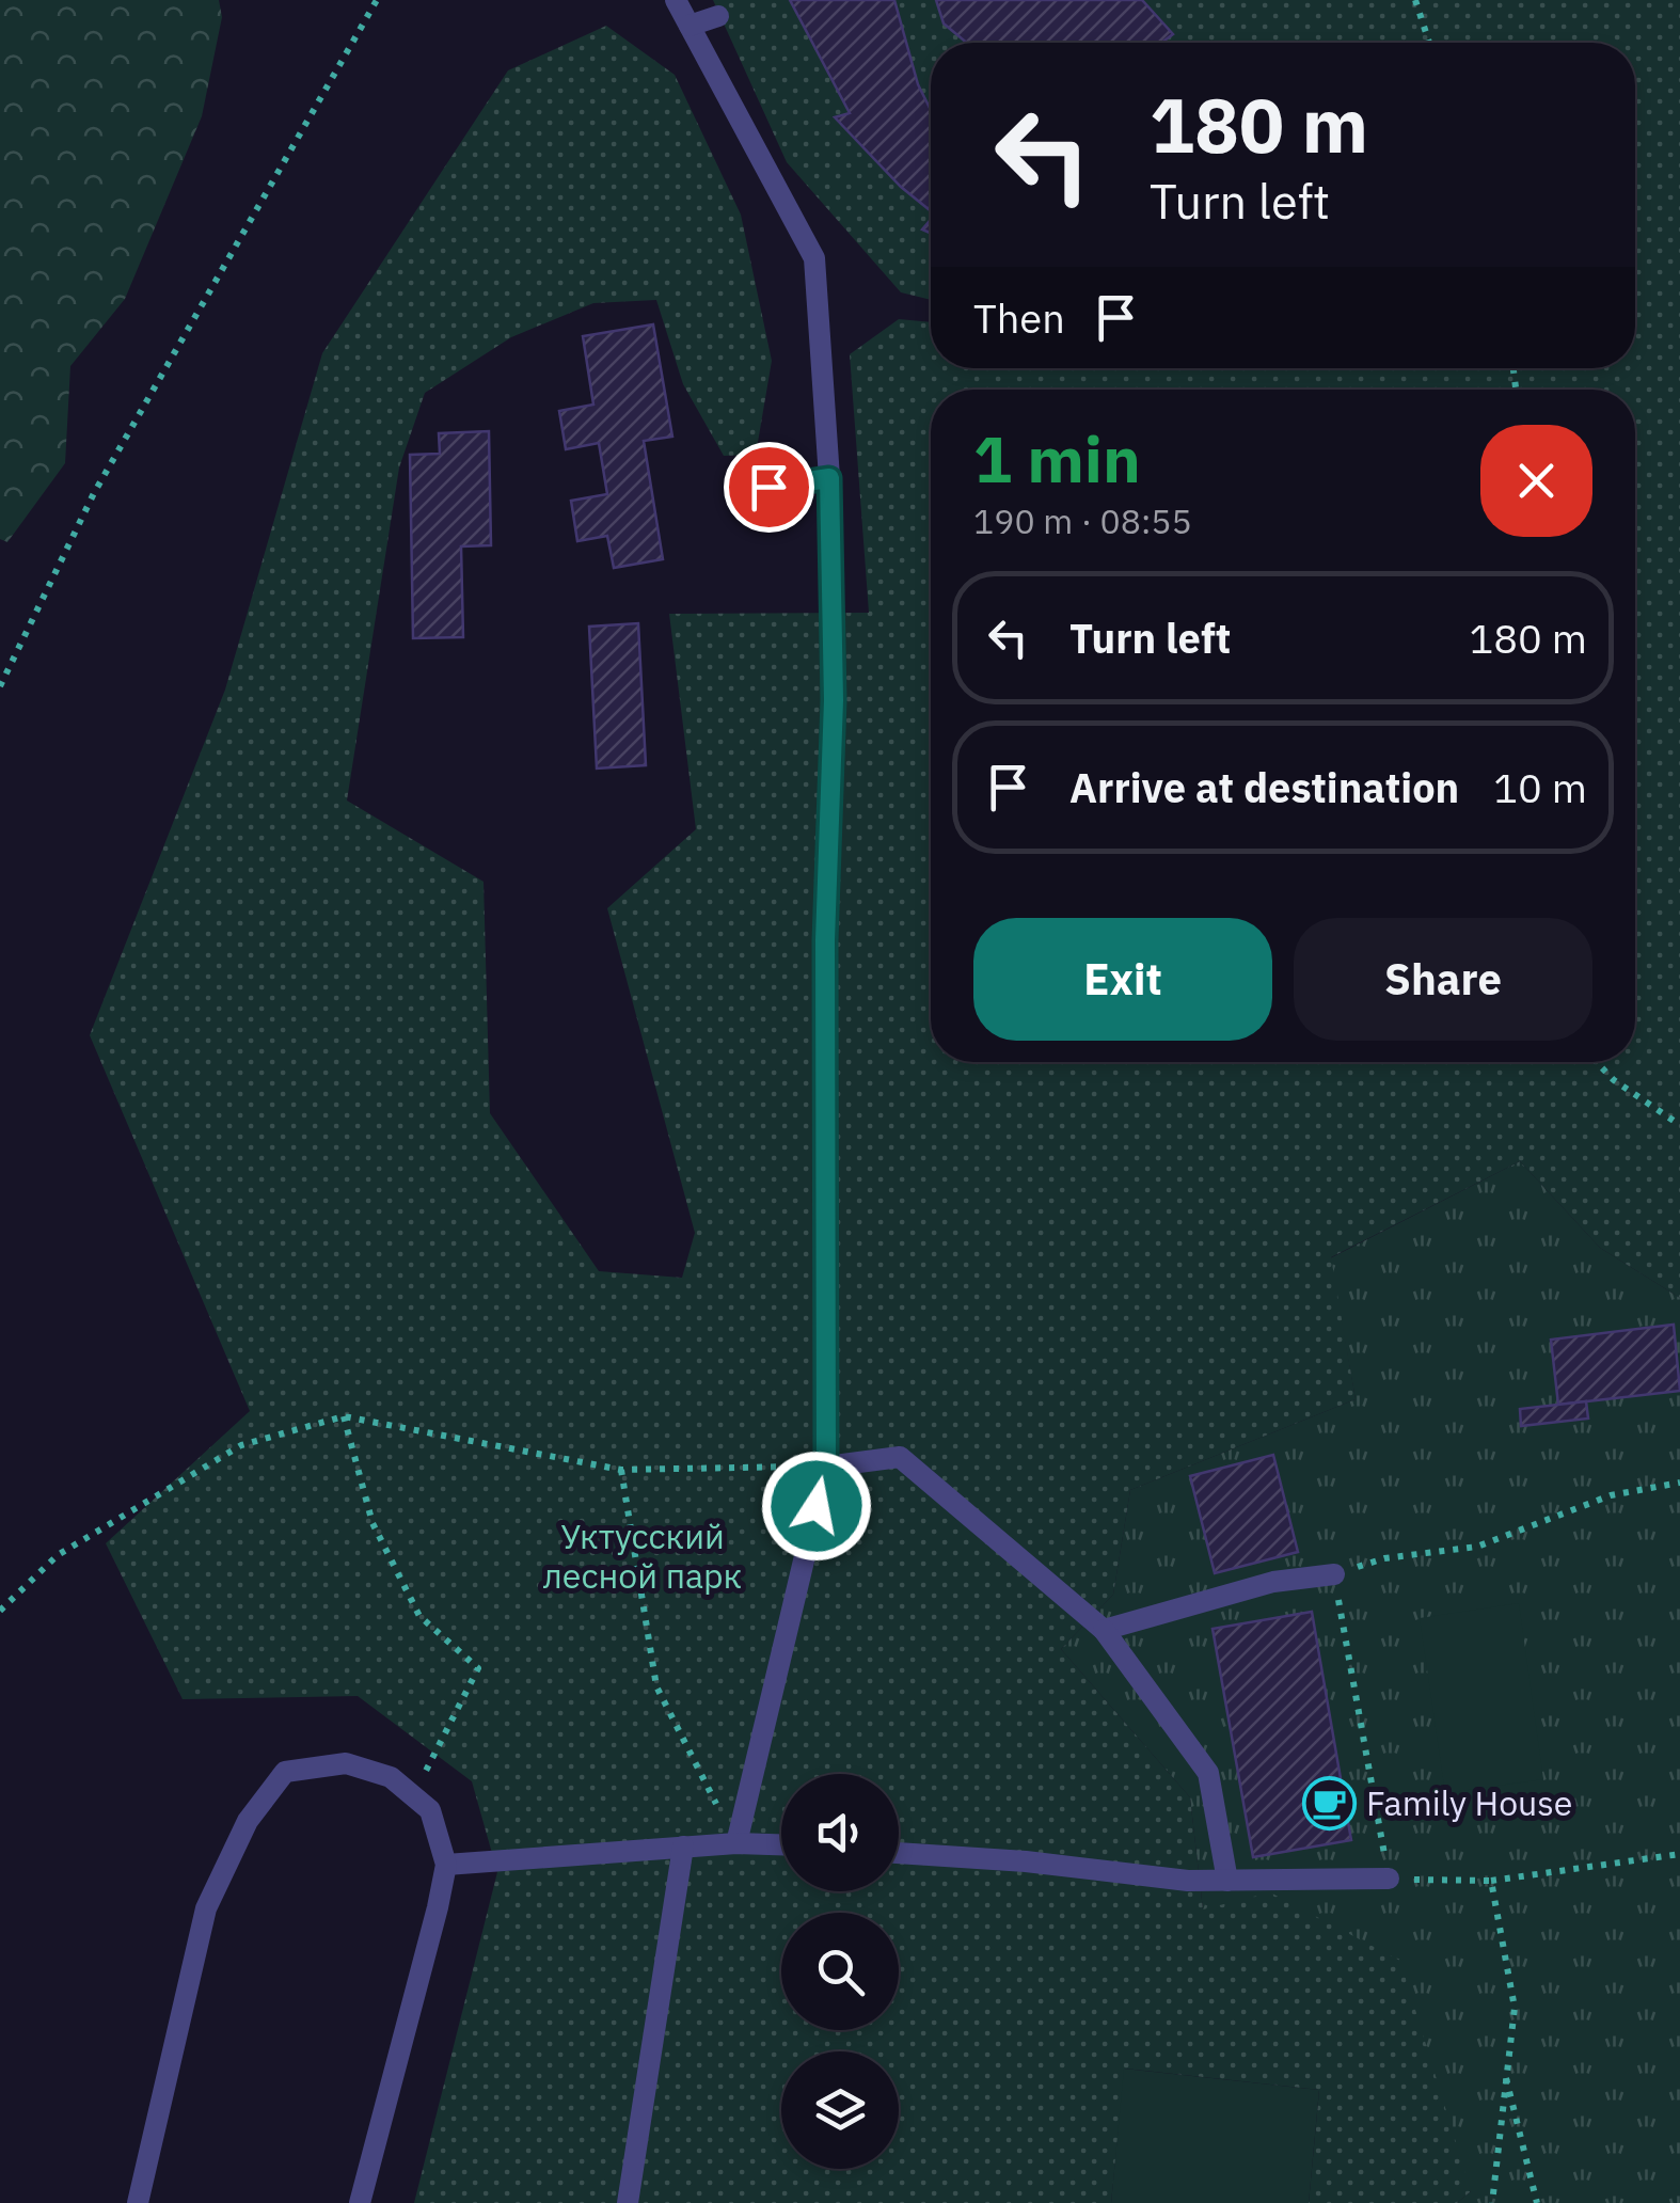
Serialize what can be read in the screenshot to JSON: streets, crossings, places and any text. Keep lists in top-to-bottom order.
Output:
{
  "parks": ["Уктусский лесной парк"],
  "places": {
    "cafe": ["Family House"]
  },
  "page": {
    "turn": ["180 m", "Turn left"],
    "then": "Then",
    "heading": ["1 min", "190 m · 08:55"],
    "list": [
      {
        "name": "Turn left",
        "value": "180 m"
      },
      {
        "name": "Arrive at destination",
        "value": "10 m"
      }
    ],
    "buttons": ["Exit", "Share"]
  }
}
